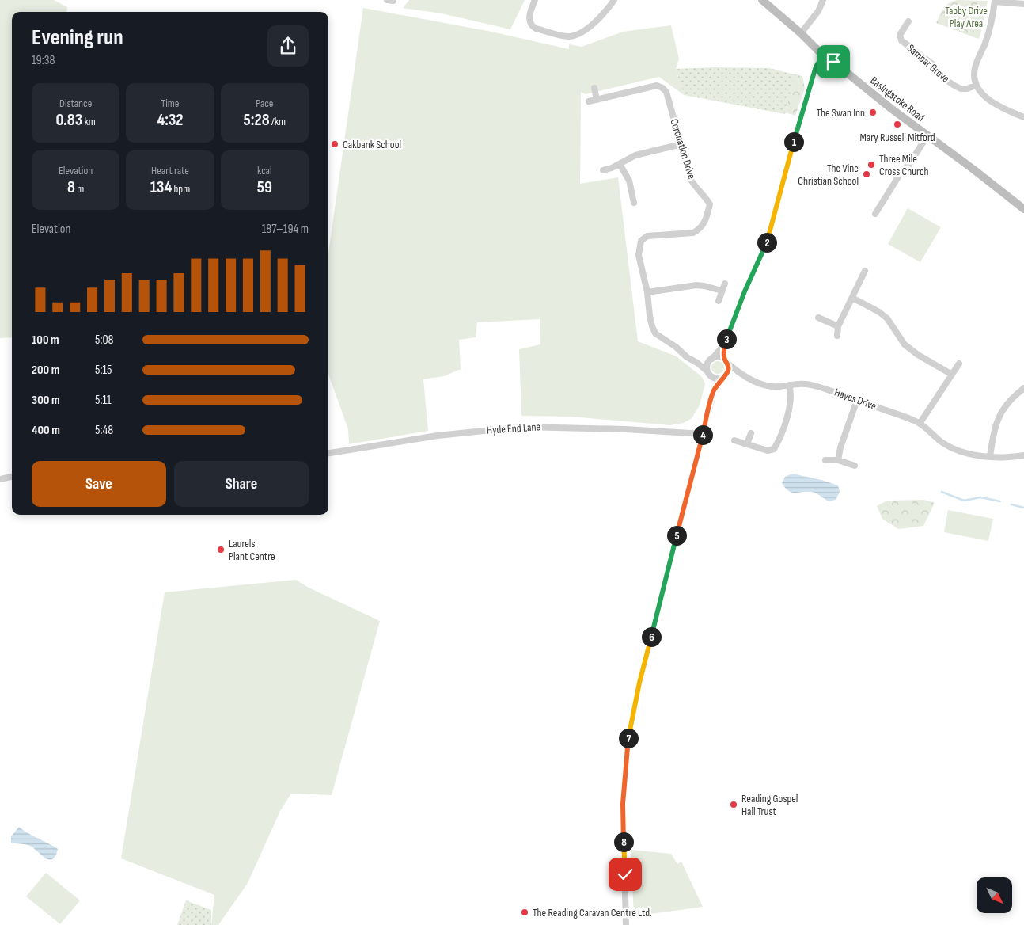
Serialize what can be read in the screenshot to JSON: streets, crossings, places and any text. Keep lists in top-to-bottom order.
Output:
{
  "streets": {
    "street": [
      "Sambar Grove",
      "Basingstoke Road",
      "Coronation Drive",
      "Hayes Drive",
      "Hyde End Lane"
    ]
  },
  "crossings": [
    ["Coronation Drive", "Hayes Drive"]
  ],
  "parks": ["Tabby Drive Play Area"],
  "places": [
    "The Swan Inn",
    "Mary Russell Mitford",
    "Oakbank School",
    "Three Mile Cross Church",
    "The Vine Christian School",
    "Laurels Plant Centre",
    "Reading Gospel Hall Trust",
    "The Reading Caravan Centre Ltd."
  ],
  "north": "bottom right",
  "page": {
    "heading": ["Evening run", "19:38"],
    "stats": [
      ["Distance", "0.83 km"],
      ["Time", "4:32"],
      ["Pace", "5:28 /km"],
      ["Elevation", "8 m"],
      ["Heart rate", "134 bpm"],
      ["kcal", "59"]
    ],
    "pins": [
      "1",
      "2",
      "3",
      "4",
      "5",
      "6",
      "7",
      "8"
    ],
    "chart": ["Elevation", "187–194 m"],
    "list": [
      {
        "name": "100 m",
        "note": "5:08"
      },
      {
        "name": "200 m",
        "note": "5:15"
      },
      {
        "name": "300 m",
        "note": "5:11"
      },
      {
        "name": "400 m",
        "note": "5:48"
      }
    ],
    "buttons": ["Save", "Share"]
  }
}
